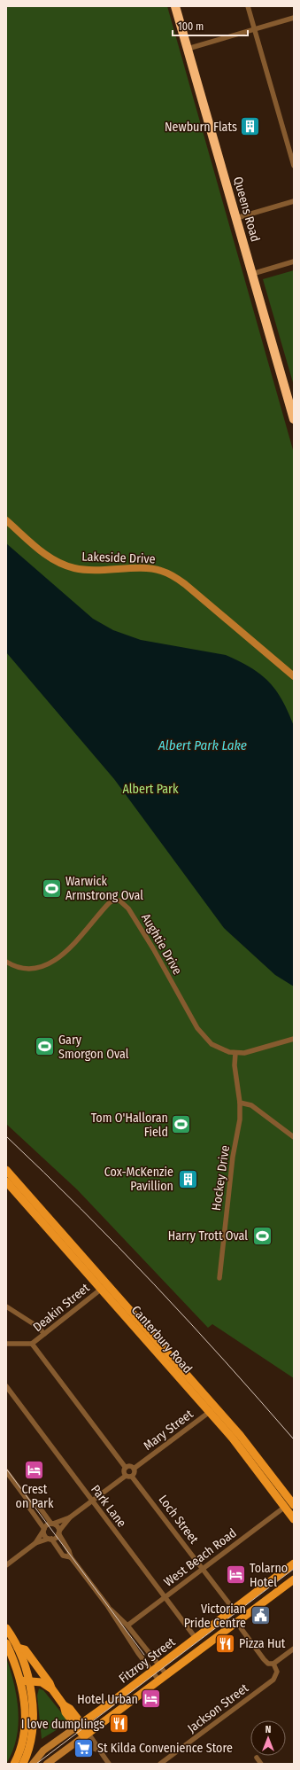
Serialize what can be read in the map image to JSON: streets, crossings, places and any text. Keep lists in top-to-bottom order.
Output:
{
  "streets": {
    "highway": ["Queens Road"],
    "main road": ["Canterbury Road", "Fitzroy Street"],
    "street": [
      "Lakeside Drive",
      "Aughtie Drive",
      "Hockey Drive",
      "Deakin Street",
      "Mary Street",
      "Park Lane",
      "Loch Street",
      "West Beach Road",
      "Jackson Street"
    ]
  },
  "crossings": [
    ["Aughtie Drive", "Hockey Drive"],
    ["Deakin Street", "Canterbury Road"],
    ["Canterbury Road", "Mary Street"],
    ["Canterbury Road", "West Beach Road"],
    ["Mary Street", "Loch Street"],
    ["Park Lane", "West Beach Road"],
    ["Park Lane", "Fitzroy Street"],
    ["Loch Street", "West Beach Road"],
    ["Loch Street", "Fitzroy Street"]
  ],
  "water": ["Albert Park Lake"],
  "parks": ["Albert Park"],
  "places": {
    "building": ["Newburn Flats", "Cox-McKenzie Pavillion"],
    "sports": [
      "Warwick Armstrong Oval",
      "Gary Smorgon Oval",
      "Tom O'Halloran Field",
      "Harry Trott Oval"
    ],
    "hotel": ["Crest on Park", "Tolarno Hotel", "Hotel Urban"],
    "public building": ["Victorian Pride Centre"],
    "restaurant": ["Pizza Hut", "I love dumplings"],
    "supermarket": ["St Kilda Convenience Store"]
  },
  "scale_bar": "100 m",
  "north": "top"
}
